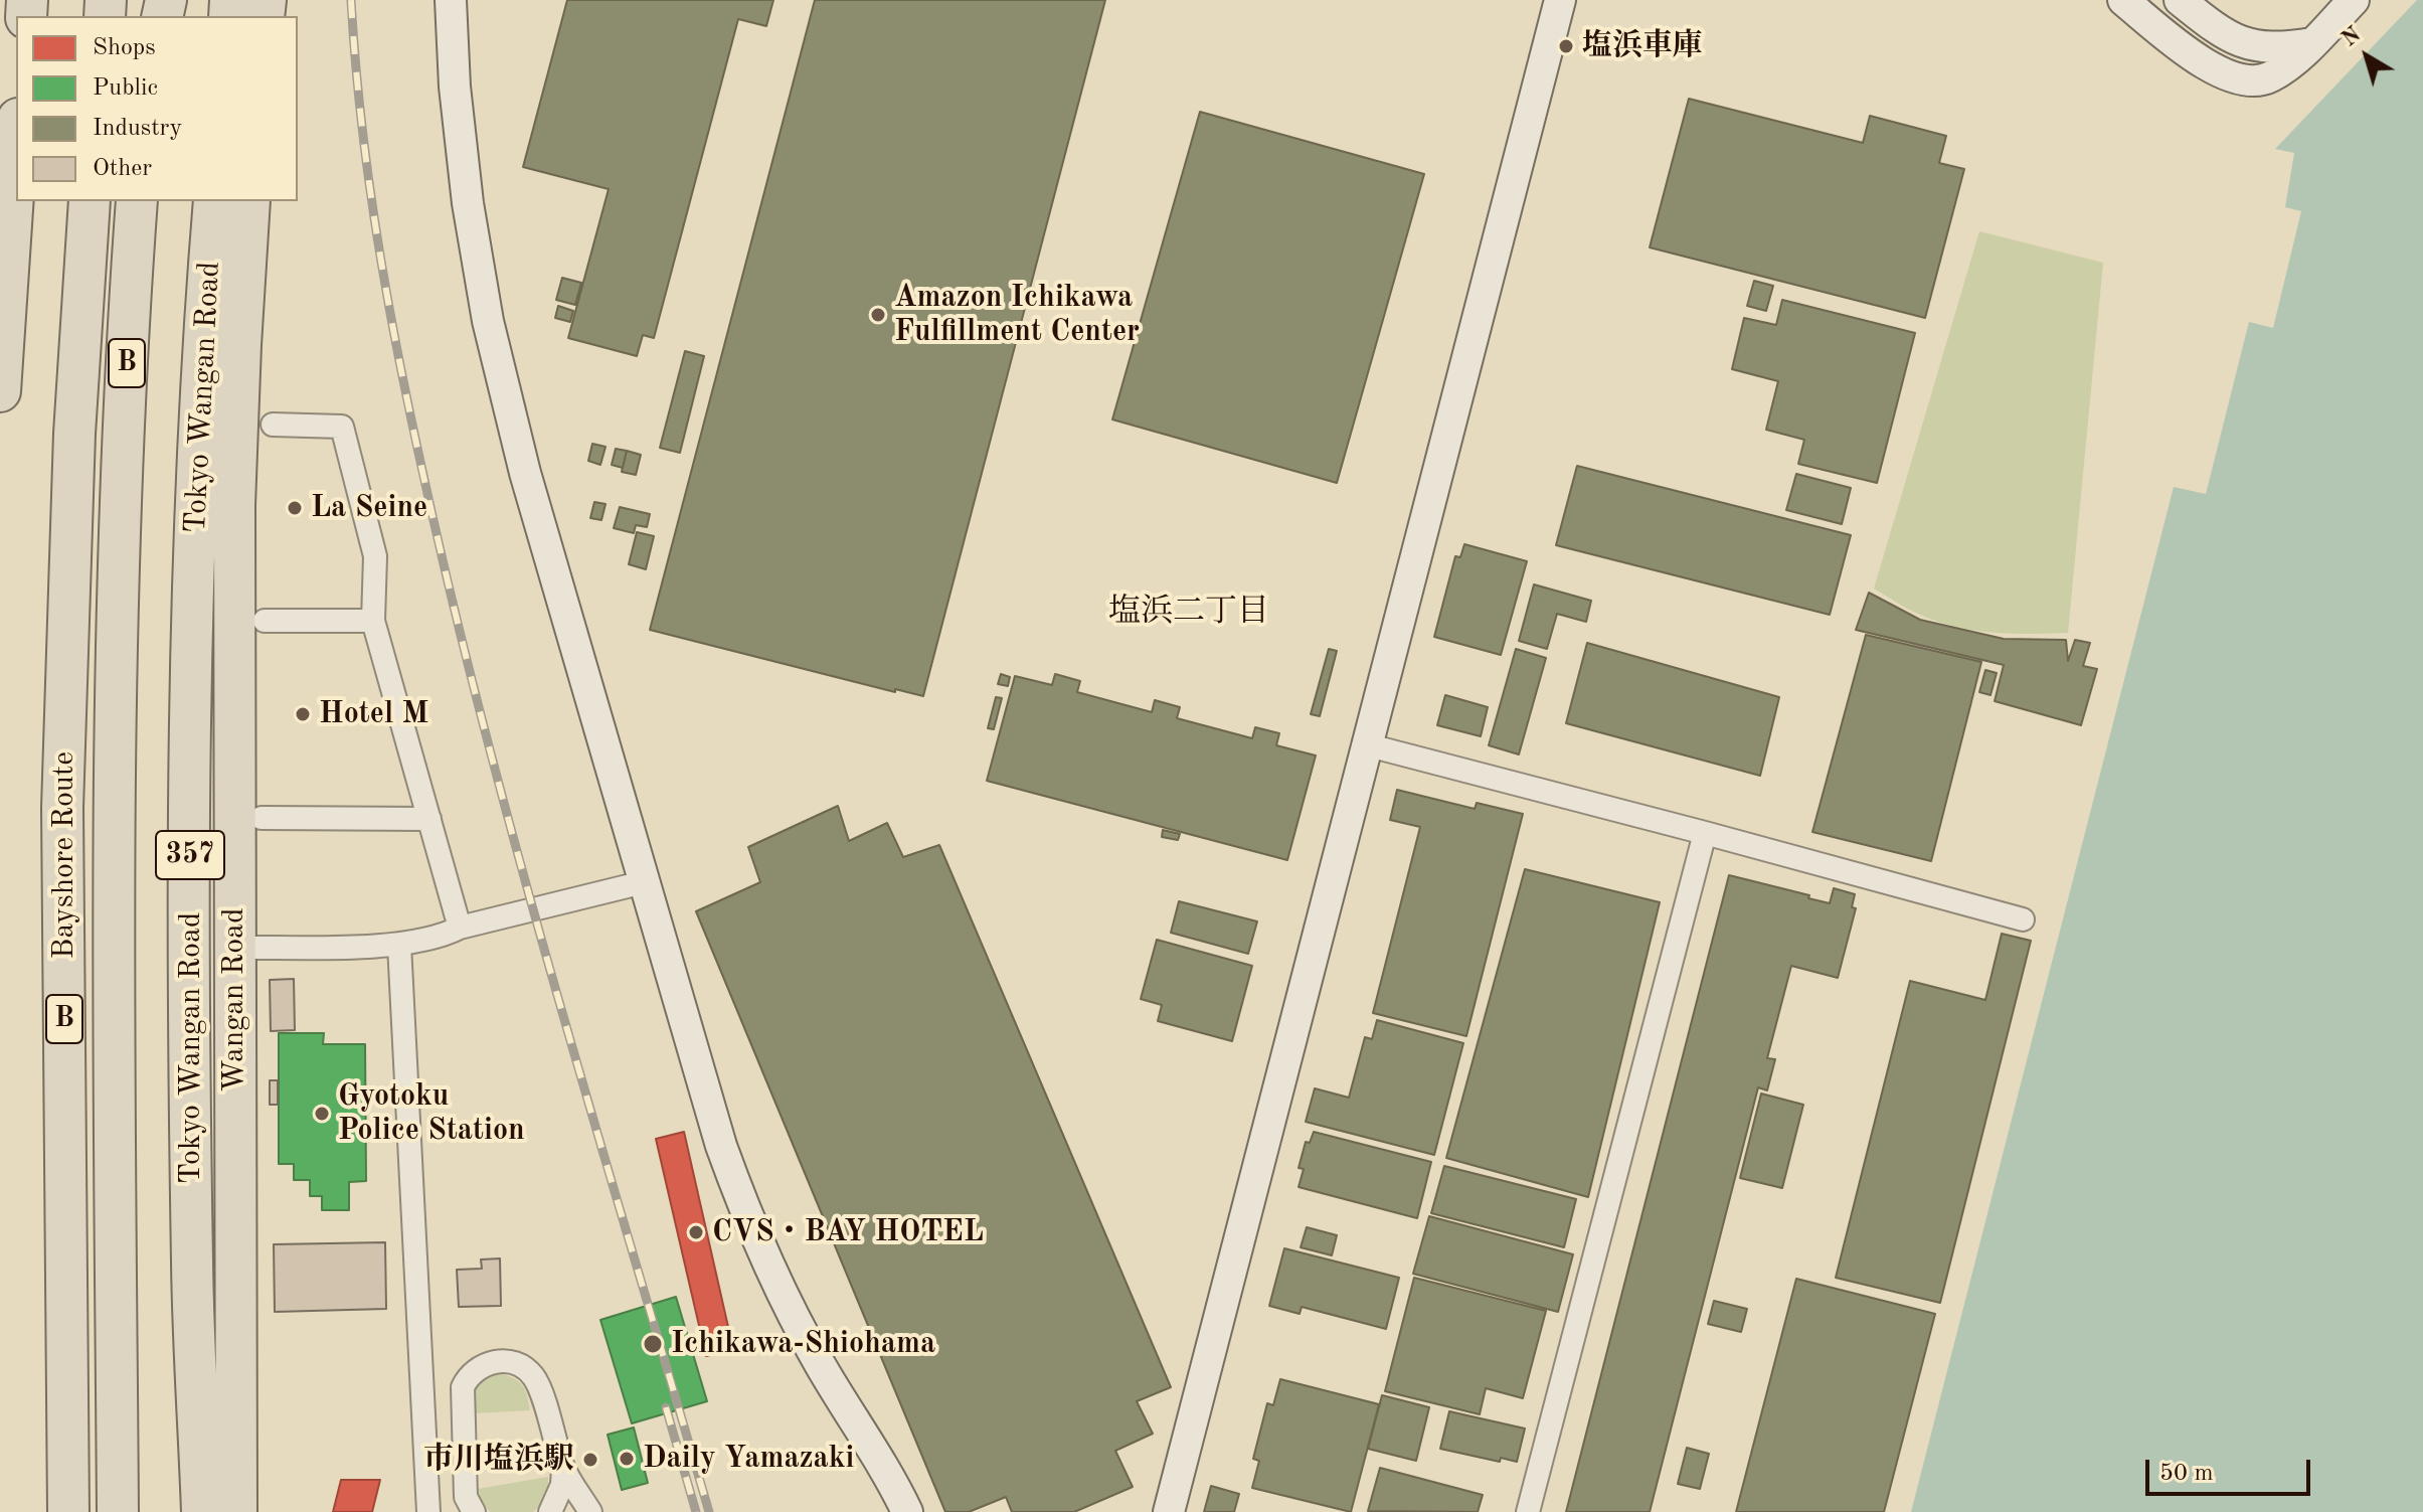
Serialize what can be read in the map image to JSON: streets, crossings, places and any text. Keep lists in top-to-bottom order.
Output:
{
  "streets": {
    "highway": [
      "B",
      "Tokyo Wangan Road",
      "Bayshore Route",
      "357",
      "Wangan Road"
    ]
  },
  "districts": ["塩浜二丁目"],
  "places": [
    "塩浜車庫",
    "Amazon Ichikawa Fulfillment Center",
    "La Seine",
    "Hotel M",
    "Gyotoku Police Station",
    "CVS・BAY HOTEL",
    "Ichikawa-Shiohama",
    "Daily Yamazaki",
    "市川塩浜駅"
  ],
  "legend": [
    "Shops",
    "Public",
    "Industry",
    "Other"
  ],
  "scale_bar": "50 m",
  "north": "top left"
}
